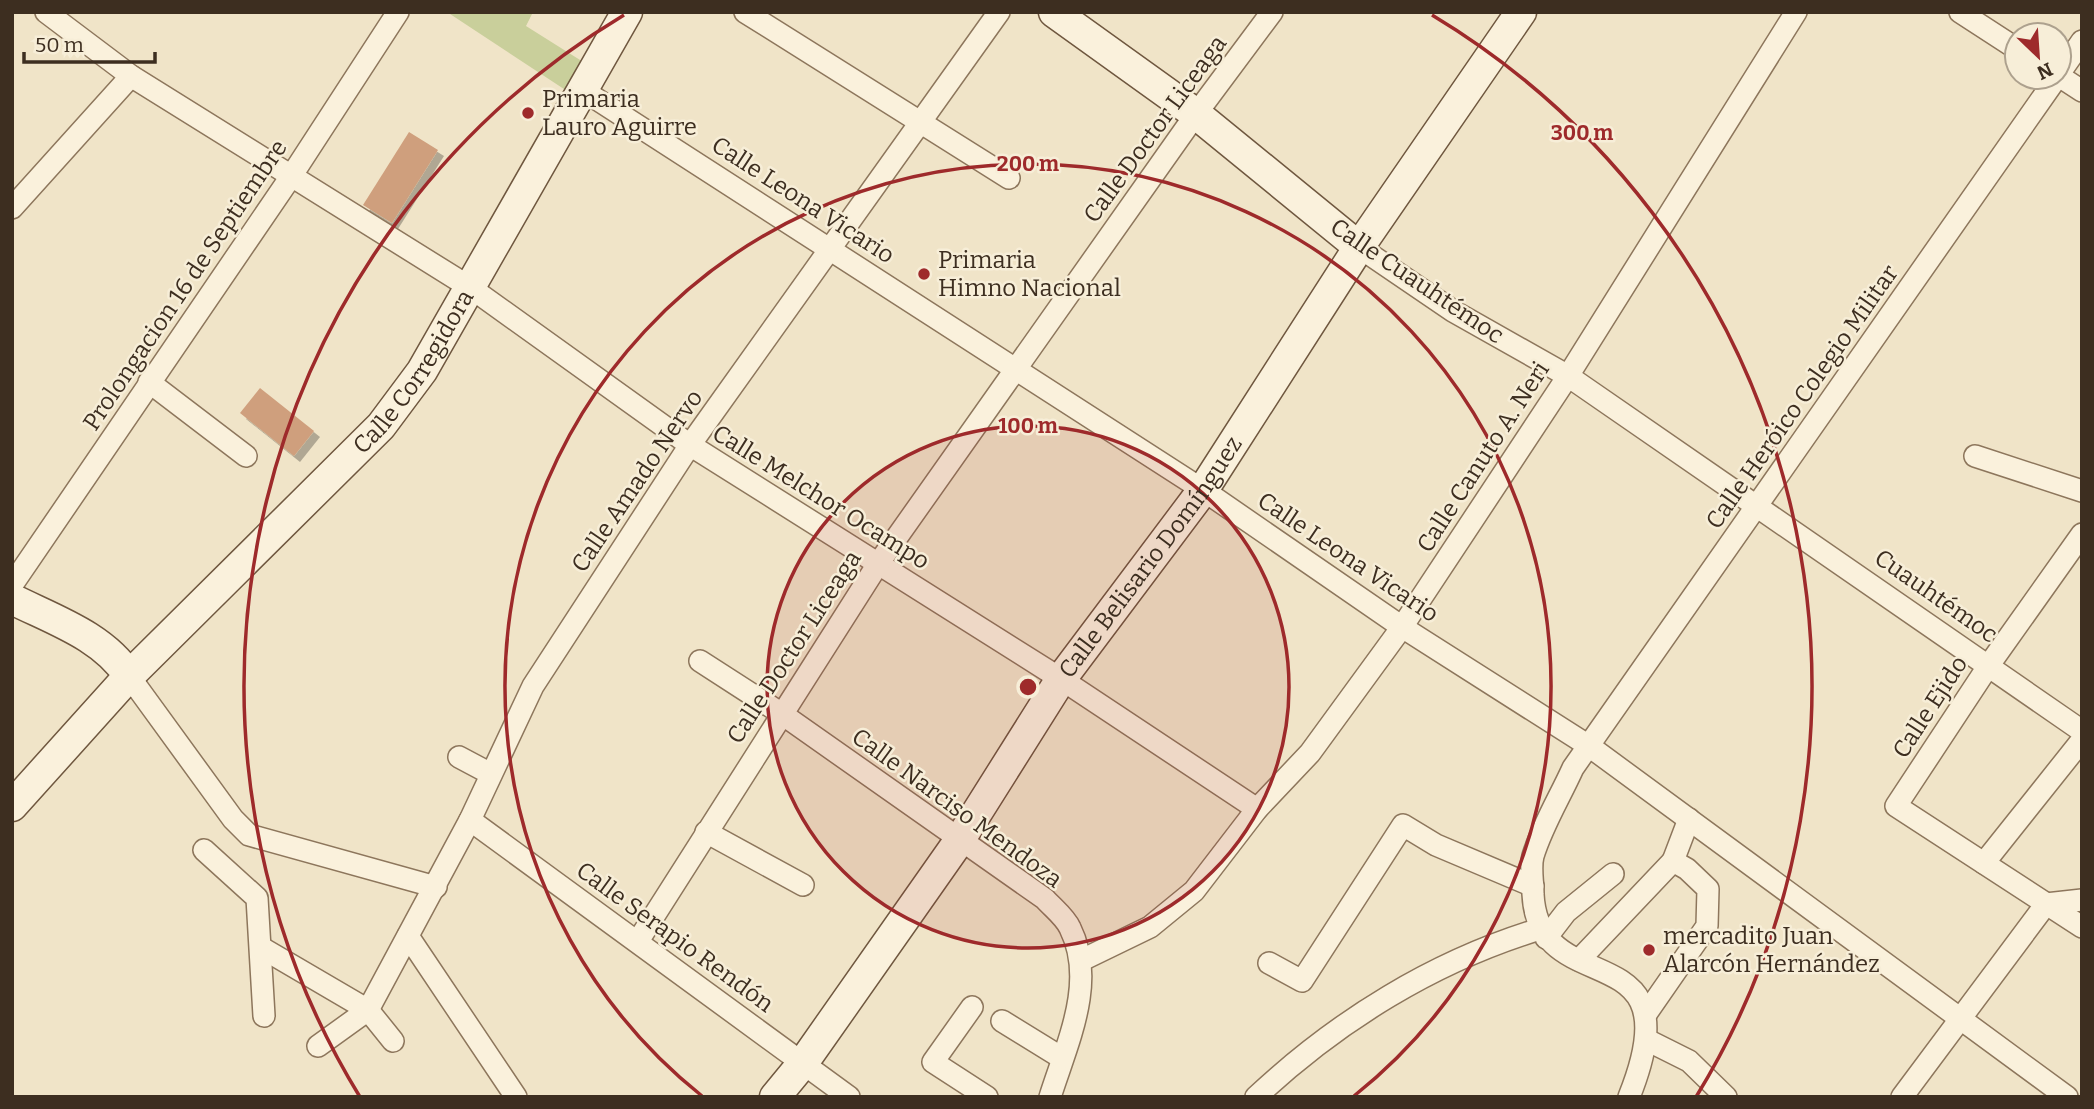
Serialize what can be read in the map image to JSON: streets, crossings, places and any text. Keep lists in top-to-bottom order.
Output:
{
  "streets": {
    "street": [
      "Calle Doctor Liceaga",
      "Calle Leona Vicario",
      "Calle Cuauhtémoc",
      "Prolongacion 16 de Septiembre",
      "Calle Corregidora",
      "Calle Heróico Colegio Militar",
      "Calle Canuto A. Neri",
      "Calle Amado Nervo",
      "Calle Melchor Ocampo",
      "Calle Belisario Domínguez",
      "Cuauhtémoc",
      "Calle Ejido",
      "Calle Narciso Mendoza",
      "Calle Serapio Rendón"
    ]
  },
  "crossings": [
    ["Calle Doctor Liceaga", "Calle Leona Vicario"],
    ["Calle Doctor Liceaga", "Calle Cuauhtémoc"],
    ["Calle Doctor Liceaga", "Calle Melchor Ocampo"],
    ["Calle Doctor Liceaga", "Calle Narciso Mendoza"],
    ["Calle Doctor Liceaga", "Calle Serapio Rendón"],
    ["Calle Leona Vicario", "Calle Corregidora"],
    ["Calle Leona Vicario", "Calle Heróico Colegio Militar"],
    ["Calle Leona Vicario", "Calle Canuto A. Neri"],
    ["Calle Leona Vicario", "Calle Amado Nervo"],
    ["Calle Leona Vicario", "Calle Belisario Domínguez"],
    ["Calle Cuauhtémoc", "Calle Heróico Colegio Militar"],
    ["Calle Cuauhtémoc", "Calle Canuto A. Neri"],
    ["Calle Cuauhtémoc", "Calle Belisario Domínguez"],
    ["Calle Cuauhtémoc", "Cuauhtémoc"],
    ["Prolongacion 16 de Septiembre", "Calle Melchor Ocampo"],
    ["Calle Corregidora", "Calle Melchor Ocampo"],
    ["Calle Heróico Colegio Militar", "Cuauhtémoc"],
    ["Calle Canuto A. Neri", "Calle Melchor Ocampo"],
    ["Calle Canuto A. Neri", "Calle Narciso Mendoza"],
    ["Calle Amado Nervo", "Calle Melchor Ocampo"],
    ["Calle Amado Nervo", "Calle Serapio Rendón"],
    ["Calle Melchor Ocampo", "Calle Belisario Domínguez"],
    ["Calle Belisario Domínguez", "Calle Narciso Mendoza"],
    ["Calle Belisario Domínguez", "Calle Serapio Rendón"],
    ["Cuauhtémoc", "Calle Ejido"]
  ],
  "places": ["Primaria Lauro Aguirre", "Primaria Himno Nacional", "mercadito Juan Alarcón Hernández"],
  "scale_bar": "50 m",
  "north": "bottom right",
  "rings": ["300 m", "200 m", "100 m"]
}
